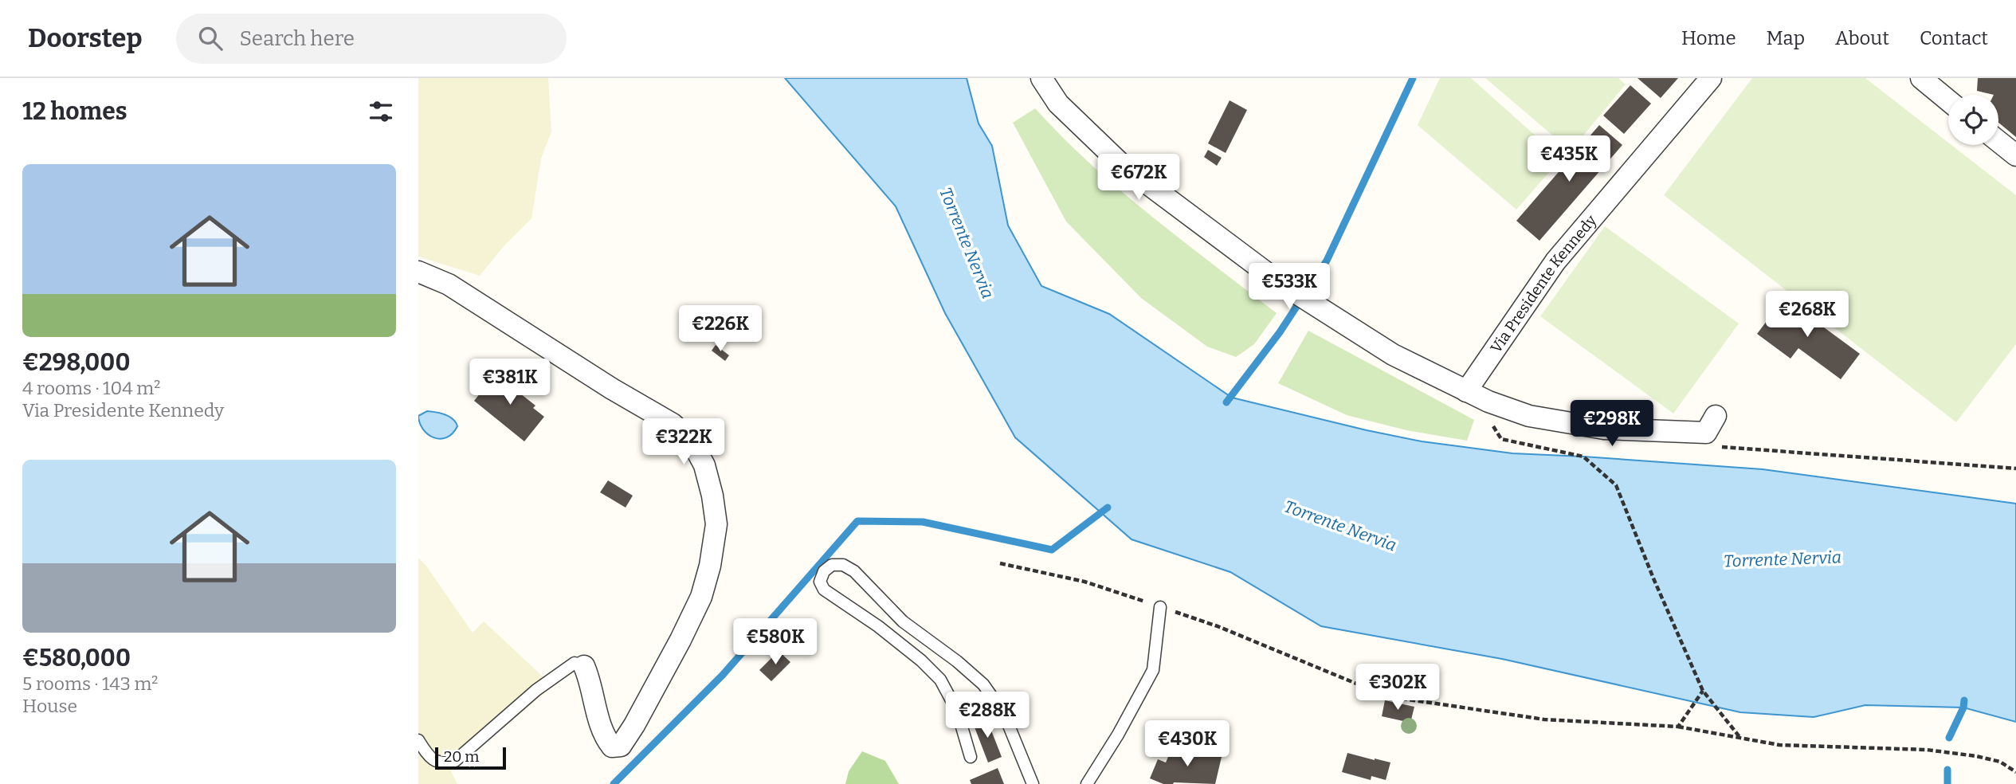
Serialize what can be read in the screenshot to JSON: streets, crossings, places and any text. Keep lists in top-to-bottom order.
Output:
{
  "streets": {
    "street": ["Via Presidente Kennedy"]
  },
  "water": ["Torrente Nervia"],
  "scale_bar": "20 m",
  "page": {
    "header": "Doorstep",
    "search": "Search here",
    "nav": [
      "Home",
      "Map",
      "About",
      "Contact"
    ],
    "heading": "12 homes",
    "price": [
      "€435K",
      "€672K",
      "€533K",
      "€268K",
      "€226K",
      "€381K",
      "€298K",
      "€322K",
      "€580K",
      "€302K",
      "€288K",
      "€430K"
    ],
    "list": [
      {
        "name": "€298,000",
        "note": "4 rooms · 104 m² · Via Presidente Kennedy"
      },
      {
        "name": "€580,000",
        "note": "5 rooms · 143 m² · House"
      }
    ],
    "scale": "20 m"
  }
}
